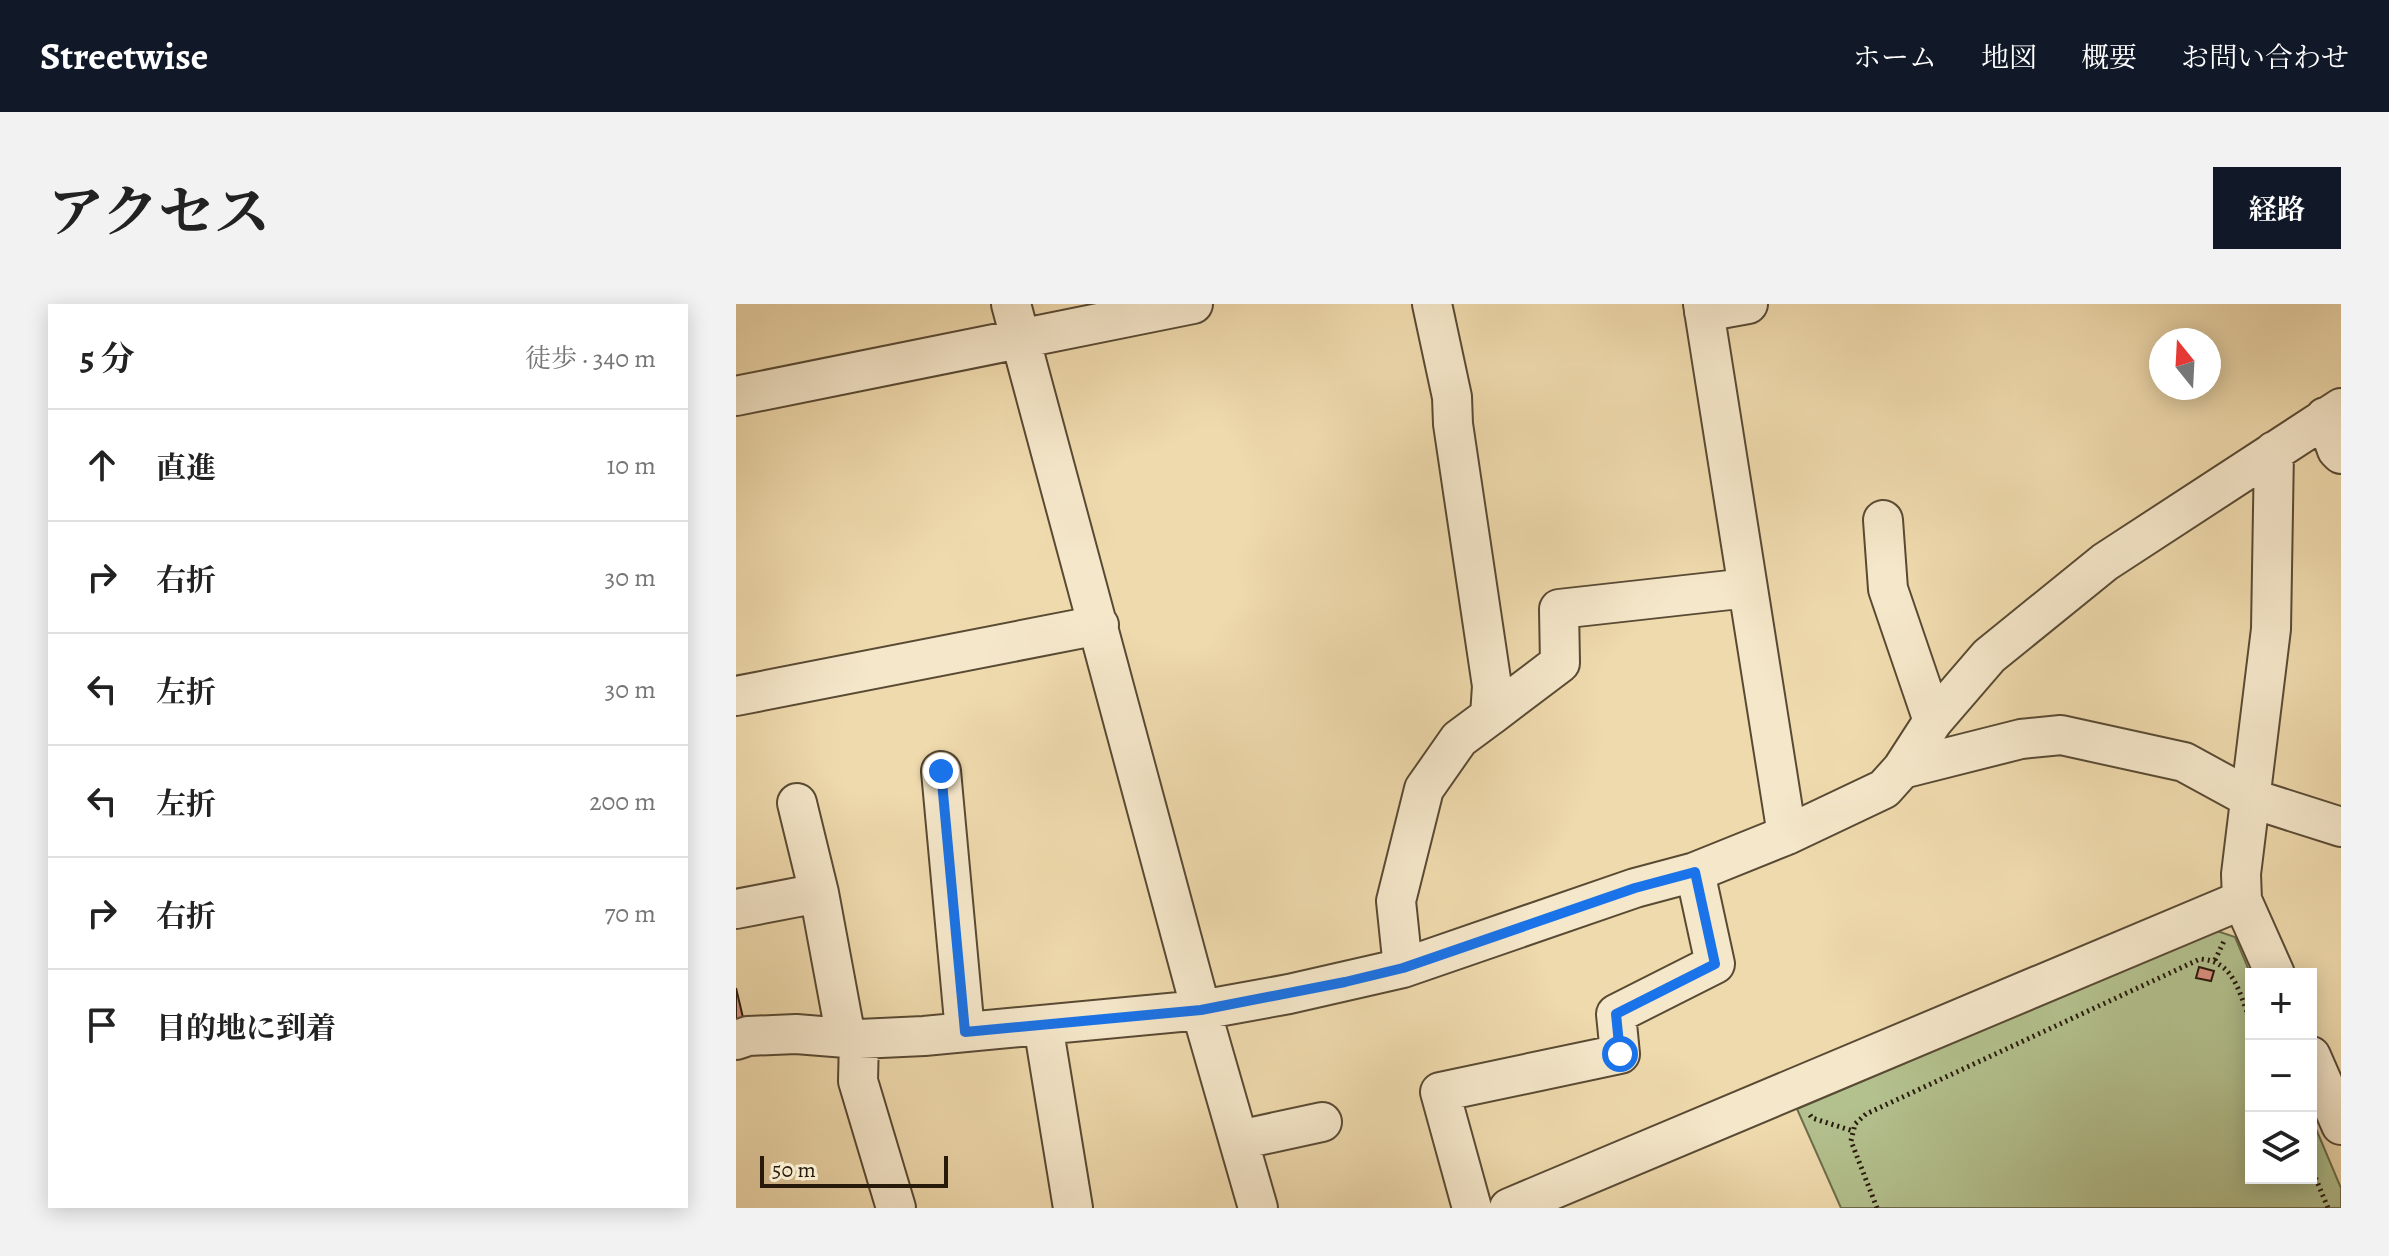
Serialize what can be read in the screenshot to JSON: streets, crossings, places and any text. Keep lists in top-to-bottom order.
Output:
{
  "scale_bar": "50 m",
  "north": "top",
  "page": {
    "header": "Streetwise",
    "nav": [
      "ホーム",
      "地図",
      "概要",
      "お問い合わせ"
    ],
    "title": "アクセス",
    "buttons": "経路",
    "heading": ["5 分", "徒歩 · 340 m"],
    "list": [
      ["直進", "10 m"],
      ["右折", "30 m"],
      ["左折", "30 m"],
      ["左折", "200 m"],
      ["右折", "70 m"],
      "目的地に到着"
    ],
    "map_buttons": ["+", "−"],
    "scale": "50 m"
  }
}
